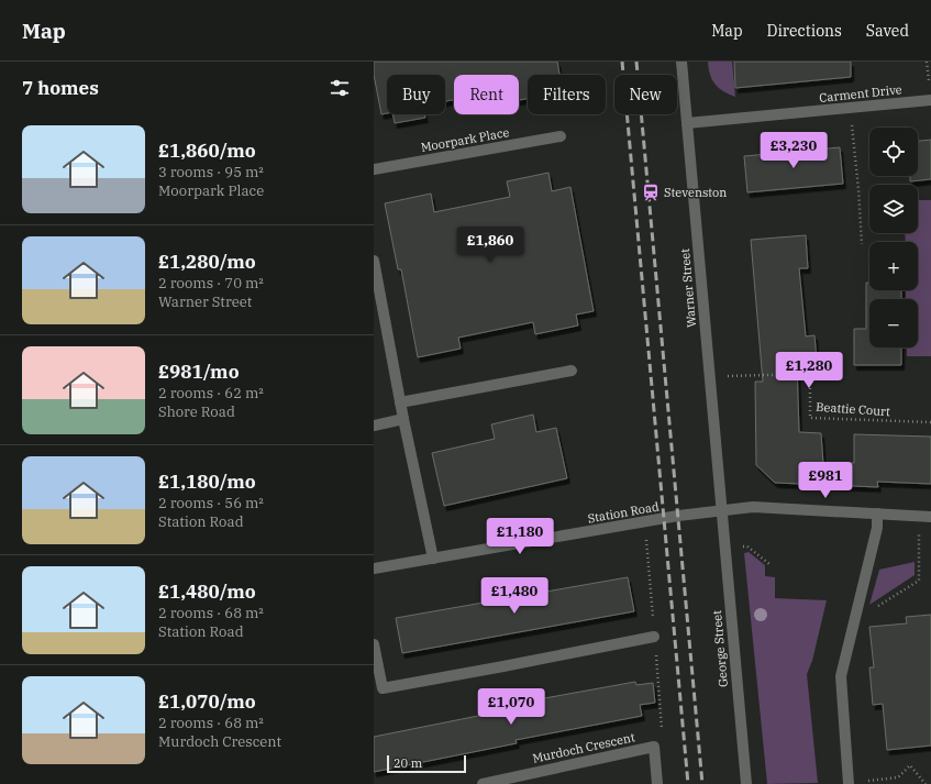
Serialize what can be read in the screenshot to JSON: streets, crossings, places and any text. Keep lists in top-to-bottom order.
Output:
{
  "streets": {
    "street": [
      "Carment Drive",
      "Moorpark Place",
      "Warner Street",
      "Station Road",
      "George Street",
      "Murdoch Crescent"
    ],
    "path": ["Beattie Court"]
  },
  "crossings": [
    ["Carment Drive", "Warner Street"],
    ["Warner Street", "Beattie Court"],
    ["Warner Street", "Station Road"],
    ["Warner Street", "George Street"],
    ["Station Road", "George Street"]
  ],
  "places": {
    "station": ["Stevenston"]
  },
  "scale_bar": "20 m",
  "page": {
    "header": "Map",
    "nav": ["Map", "Directions", "Saved"],
    "heading": "7 homes",
    "chip": [
      "Buy",
      "Rent",
      "Filters",
      "New"
    ],
    "list": [
      {
        "name": "£1,860/mo",
        "note": "3 rooms · 95 m² · Moorpark Place"
      },
      {
        "name": "£1,280/mo",
        "note": "2 rooms · 70 m² · Warner Street"
      },
      {
        "name": "£981/mo",
        "note": "2 rooms · 62 m² · Shore Road"
      },
      {
        "name": "£1,180/mo",
        "note": "2 rooms · 56 m² · Station Road"
      },
      {
        "name": "£1,480/mo",
        "note": "2 rooms · 68 m² · Station Road"
      },
      {
        "name": "£1,070/mo",
        "note": "2 rooms · 68 m² · Murdoch Crescent"
      }
    ],
    "map_buttons": ["+", "−"],
    "price": [
      "£3,230",
      "£1,860",
      "£1,280",
      "£981",
      "£1,180",
      "£1,480",
      "£1,070"
    ],
    "scale": "20 m"
  }
}
